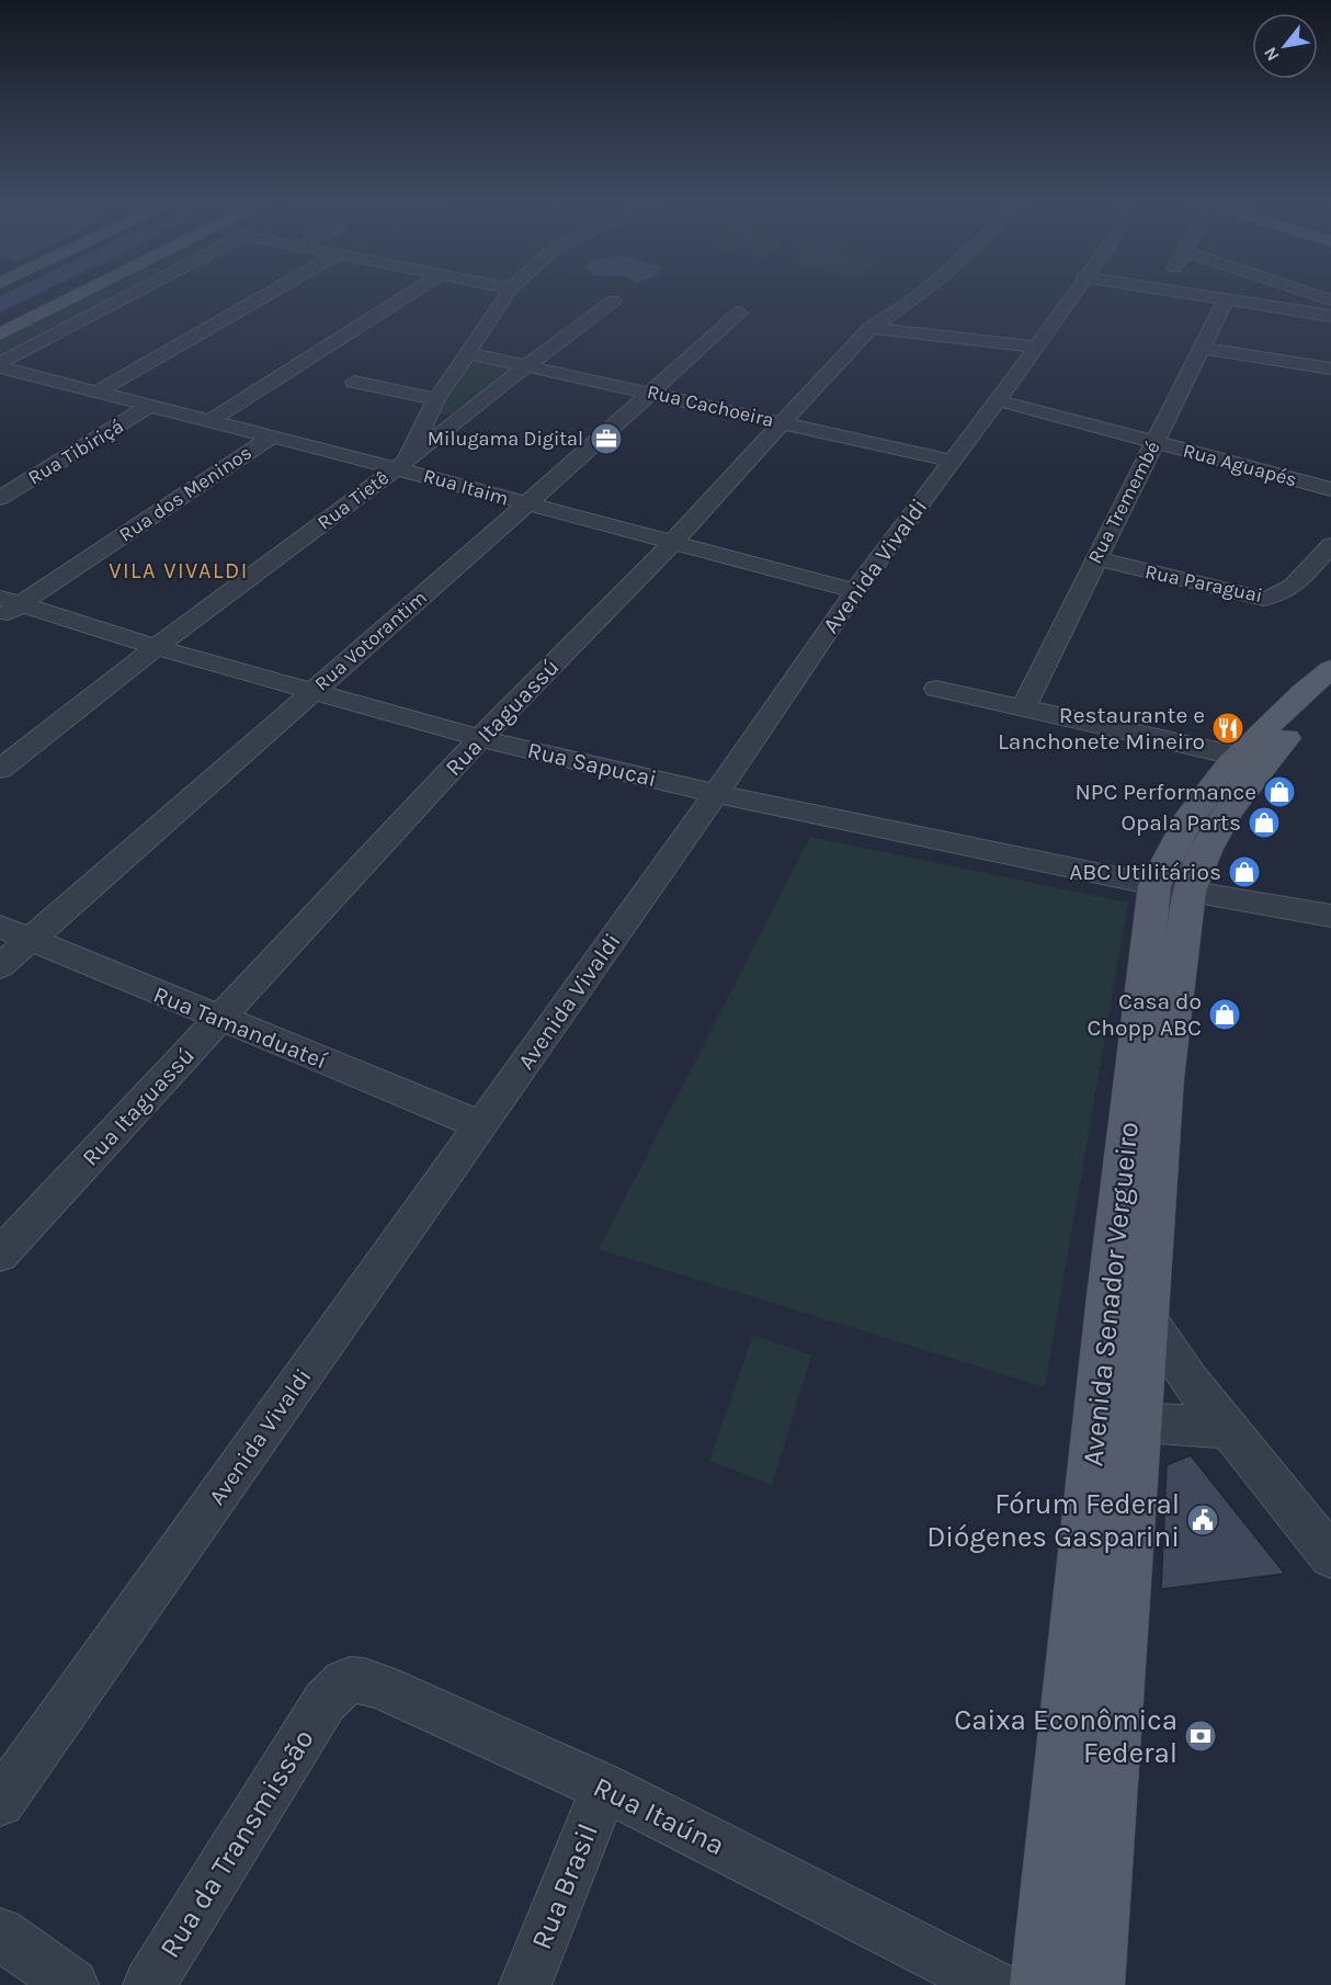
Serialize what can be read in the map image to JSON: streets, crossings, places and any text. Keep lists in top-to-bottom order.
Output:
{
  "streets": {
    "main road": ["Avenida Senador Vergueiro"],
    "street": [
      "Rua Cachoeira",
      "Rua Tibiriçá",
      "Rua Aguapés",
      "Rua Itaim",
      "Rua dos Meninos",
      "Rua Tietê",
      "Rua Tremembé",
      "Avenida Vivaldi",
      "Rua Paraguai",
      "Rua Votorantim",
      "Rua Itaguassú",
      "Rua Sapucai",
      "Rua Tamanduateí",
      "Rua Itaúna",
      "Rua da Transmissão",
      "Rua Brasil"
    ]
  },
  "crossings": [
    ["Rua Cachoeira", "Rua Tietê"],
    ["Rua Cachoeira", "Avenida Vivaldi"],
    ["Rua Cachoeira", "Rua Votorantim"],
    ["Rua Cachoeira", "Rua Itaguassú"],
    ["Rua Tibiriçá", "Rua Itaim"],
    ["Rua Aguapés", "Rua Tremembé"],
    ["Rua Aguapés", "Avenida Vivaldi"],
    ["Rua Itaim", "Rua dos Meninos"],
    ["Rua Itaim", "Rua Tietê"],
    ["Rua Itaim", "Avenida Vivaldi"],
    ["Rua Itaim", "Rua Votorantim"],
    ["Rua Itaim", "Rua Itaguassú"],
    ["Rua dos Meninos", "Rua Sapucai"],
    ["Rua Tietê", "Rua Sapucai"],
    ["Rua Tremembé", "Rua Paraguai"],
    ["Avenida Vivaldi", "Rua Sapucai"],
    ["Avenida Vivaldi", "Rua Tamanduateí"],
    ["Rua Votorantim", "Rua Sapucai"],
    ["Rua Votorantim", "Rua Tamanduateí"],
    ["Rua Itaguassú", "Rua Sapucai"],
    ["Rua Itaguassú", "Rua Tamanduateí"],
    ["Rua Sapucai", "Avenida Senador Vergueiro"],
    ["Rua Itaúna", "Rua da Transmissão"],
    ["Rua Itaúna", "Rua Brasil"]
  ],
  "districts": ["VILA VIVALDI"],
  "places": {
    "office": ["Milugama Digital"],
    "restaurant": ["Restaurante e Lanchonete Mineiro"],
    "shop": [
      "NPC Performance",
      "Opala Parts",
      "ABC Utilitários",
      "Casa do Chopp ABC"
    ],
    "public building": ["Fórum Federal Diógenes Gasparini"],
    "bank": ["Caixa Econômica Federal"]
  },
  "north": "bottom left"
}
